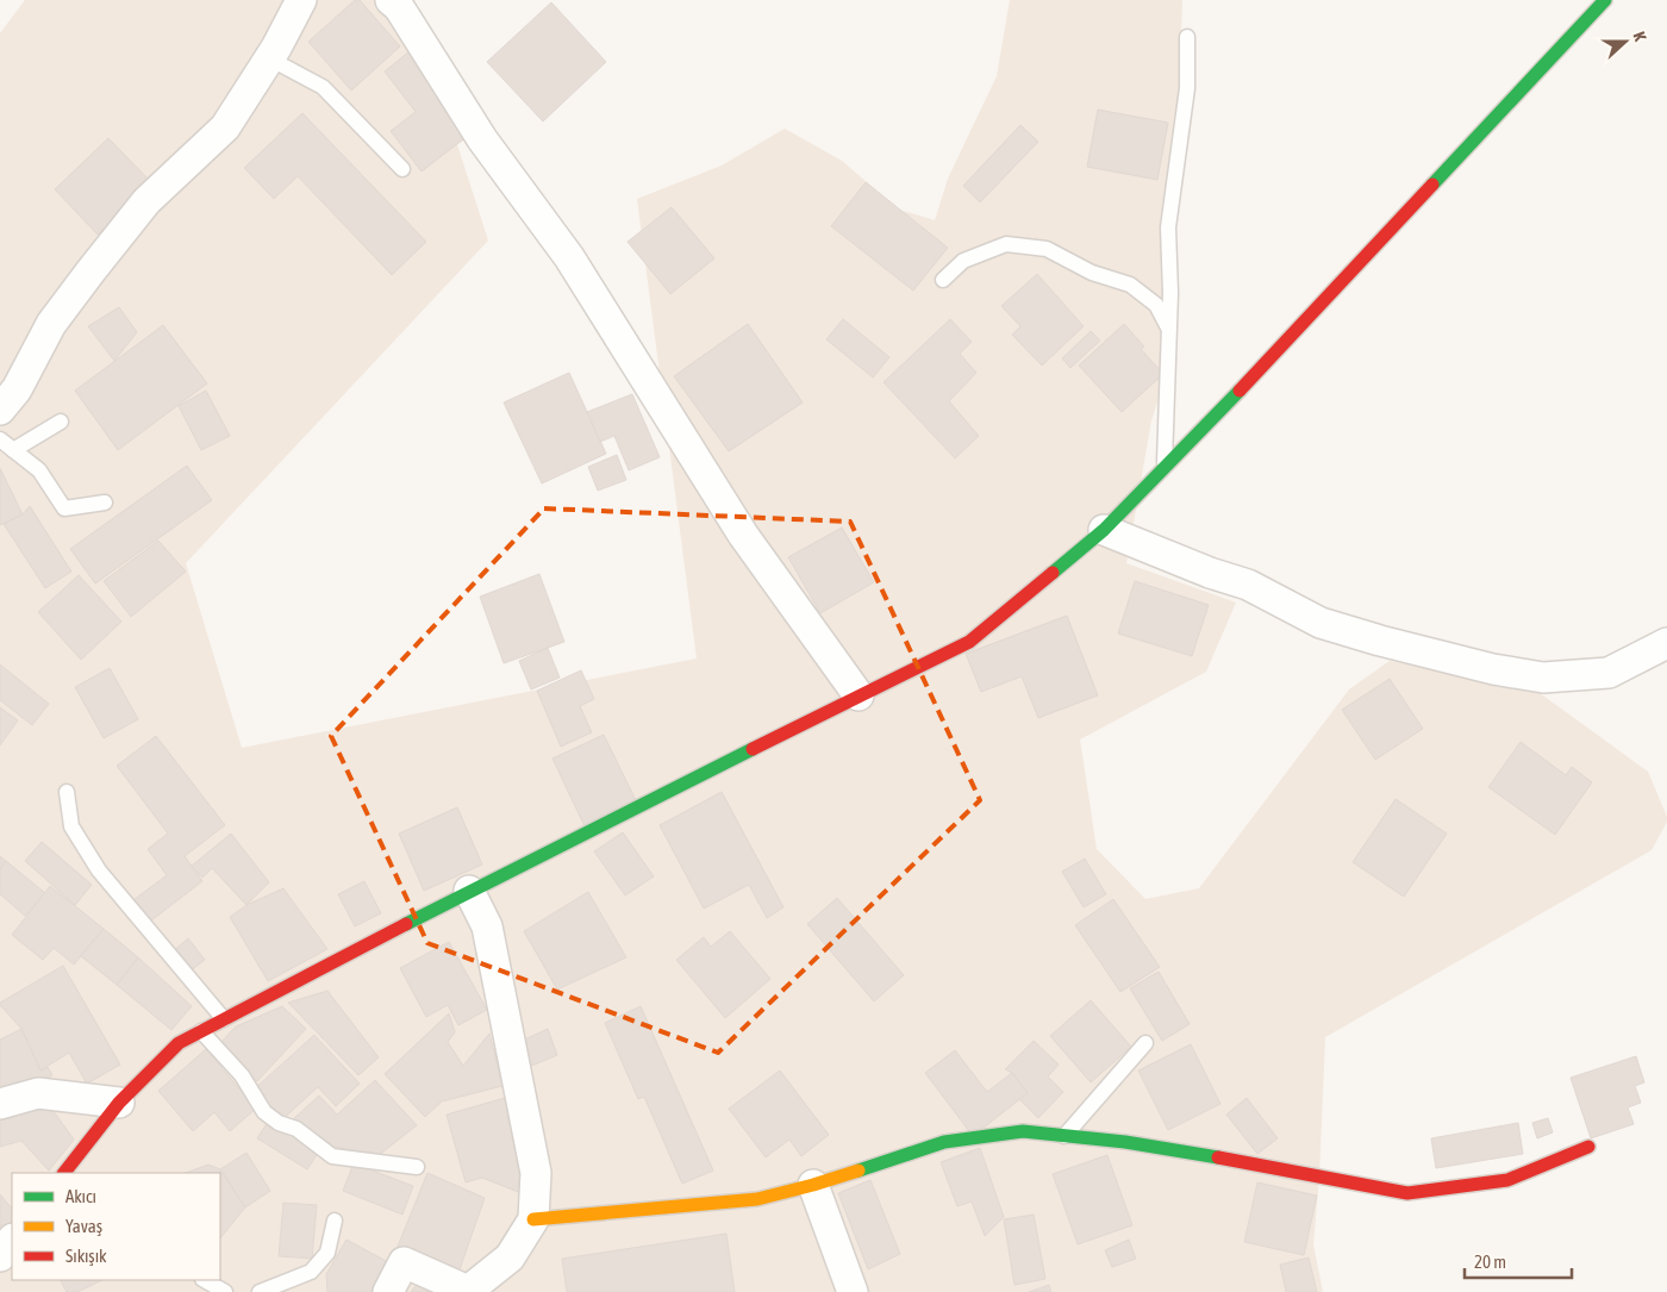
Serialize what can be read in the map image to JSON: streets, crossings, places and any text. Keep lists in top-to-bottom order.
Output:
{
  "legend": ["Akıcı", "Yavaş", "Sıkışık"],
  "scale_bar": "20 m",
  "north": "right"
}
